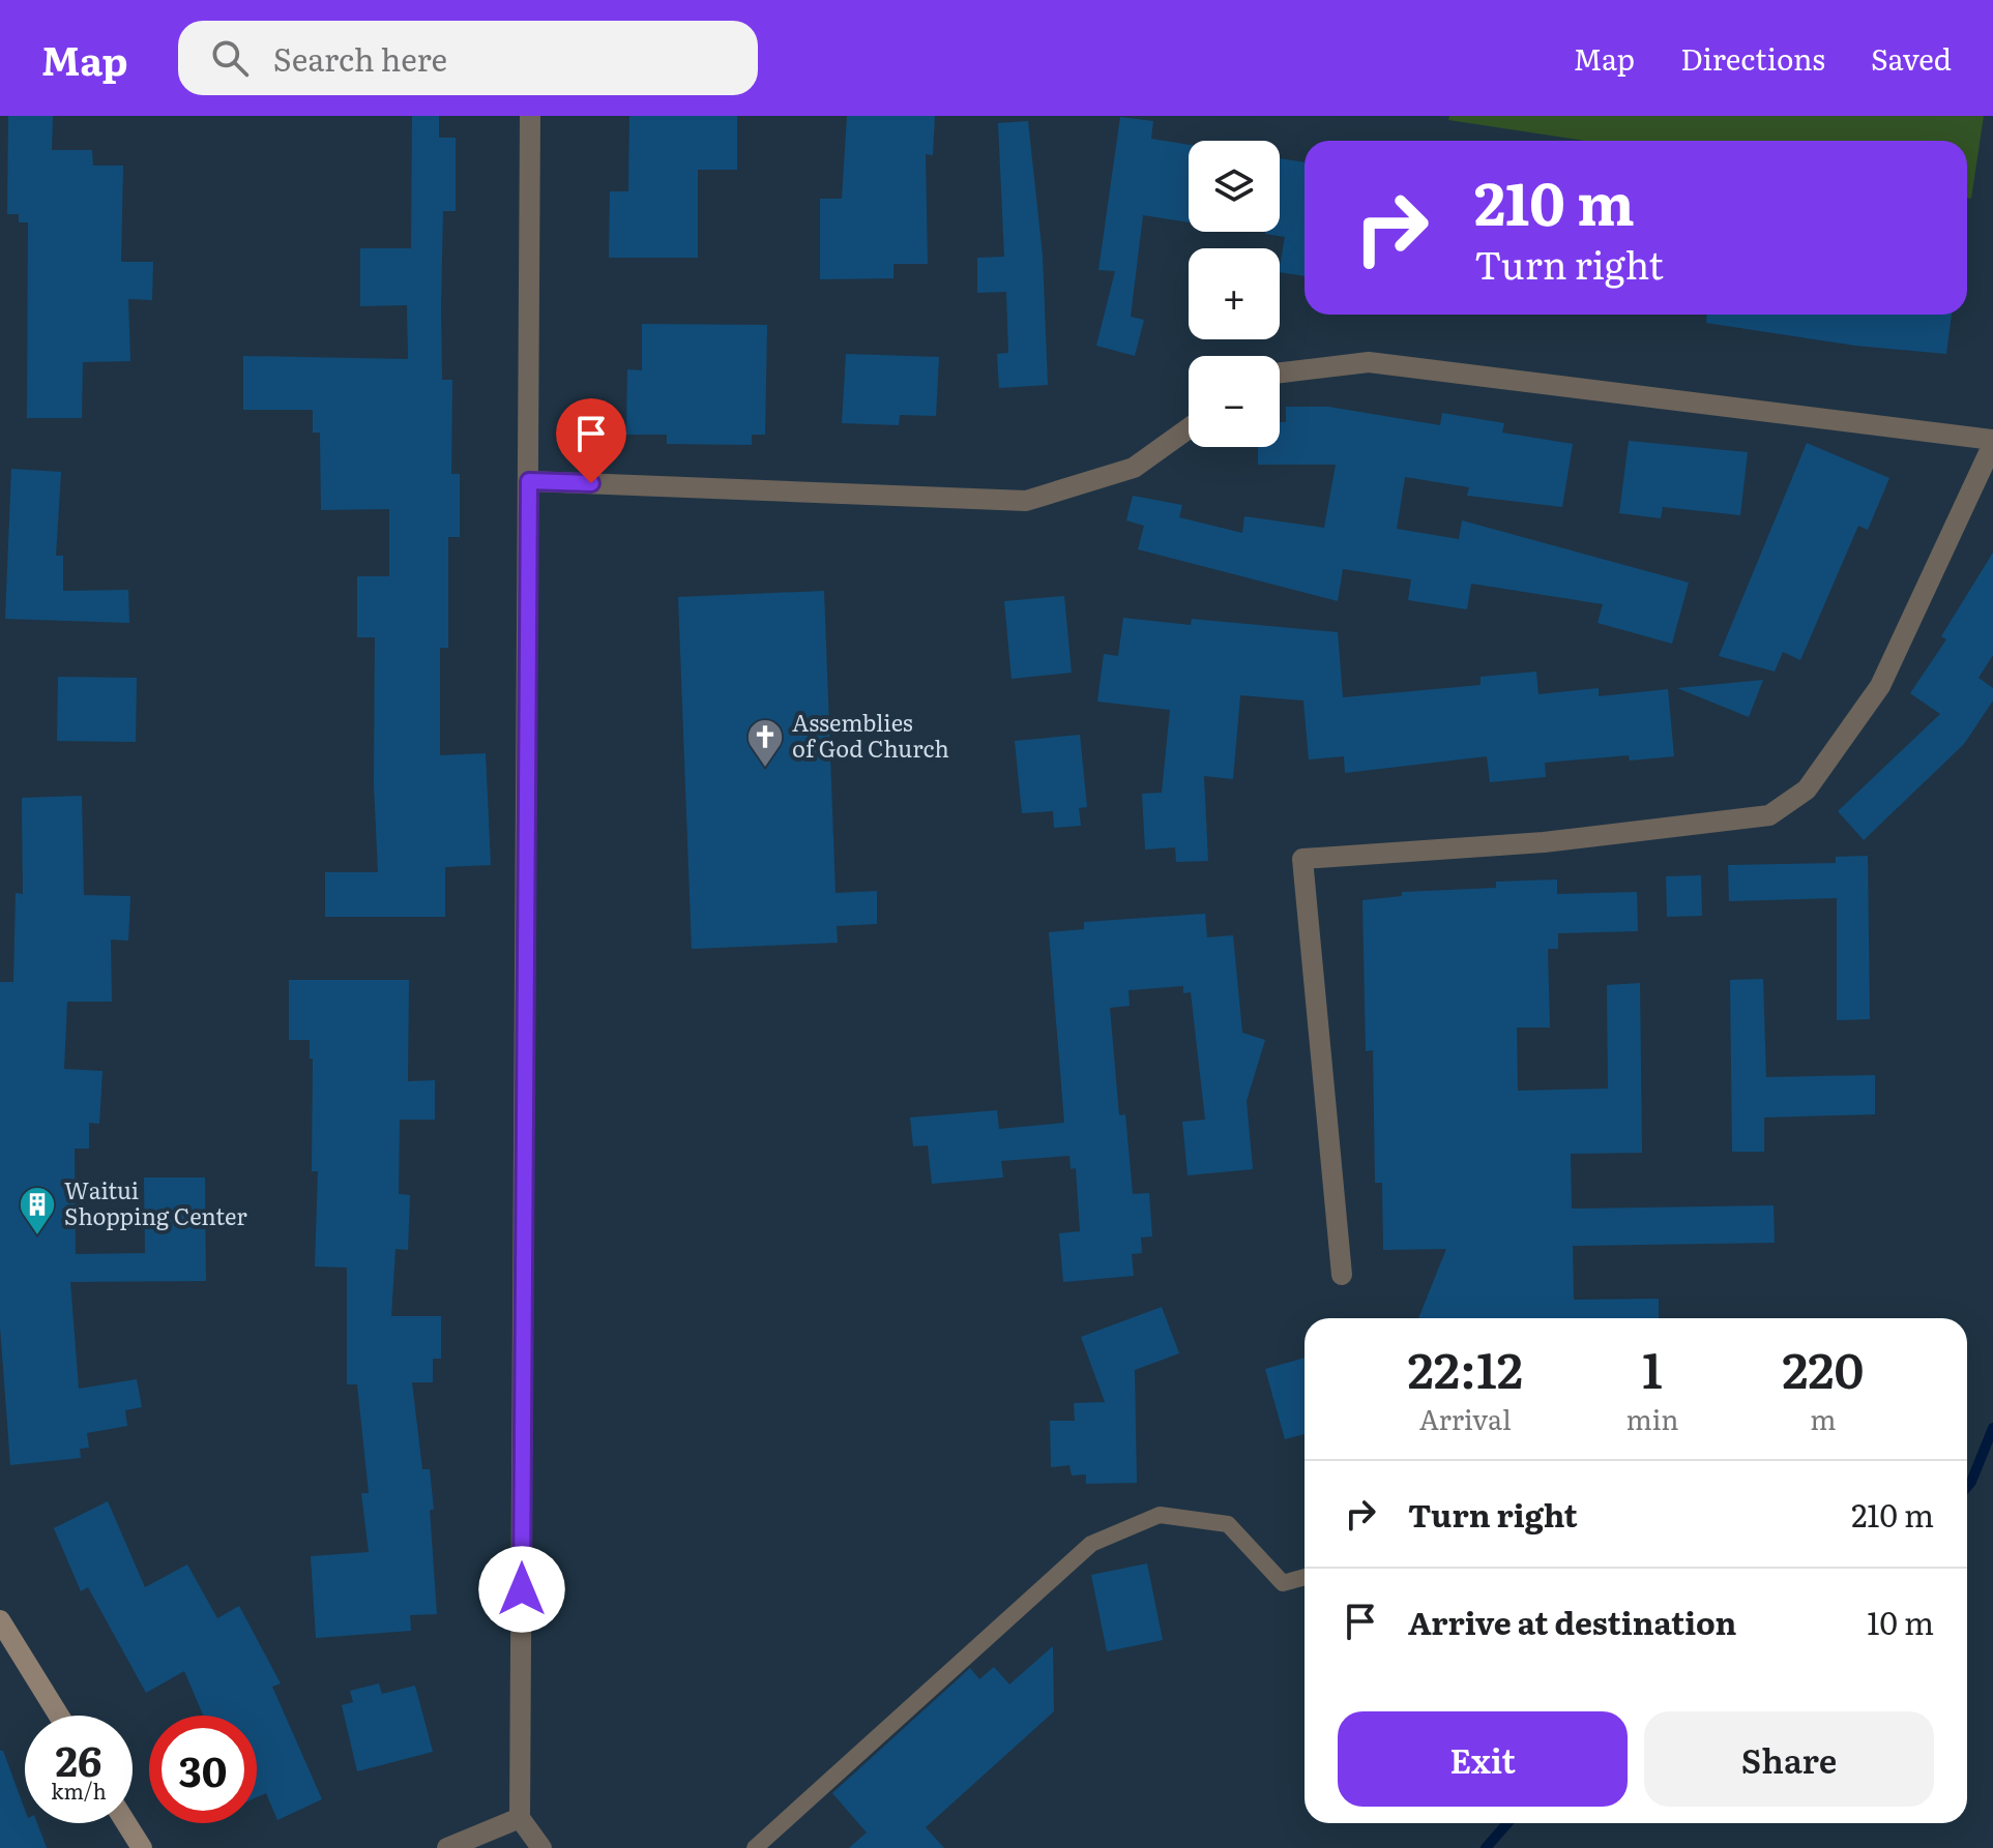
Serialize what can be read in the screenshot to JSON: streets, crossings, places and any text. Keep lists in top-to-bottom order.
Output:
{
  "places": {
    "church": ["Assemblies of God Church"],
    "building": ["Waitui Shopping Center"]
  },
  "page": {
    "header": "Map",
    "search": "Search here",
    "nav": ["Map", "Directions", "Saved"],
    "map_buttons": ["+", "−"],
    "turn": ["210 m", "Turn right"],
    "eta": [
      "22:12",
      "Arrival",
      "1",
      "min",
      "220",
      "m"
    ],
    "list": [
      {
        "name": "Turn right",
        "value": "210 m"
      },
      {
        "name": "Arrive at destination",
        "value": "10 m"
      }
    ],
    "buttons": ["Exit", "Share"],
    "speed": "26 km/h",
    "limit": "30"
  }
}
